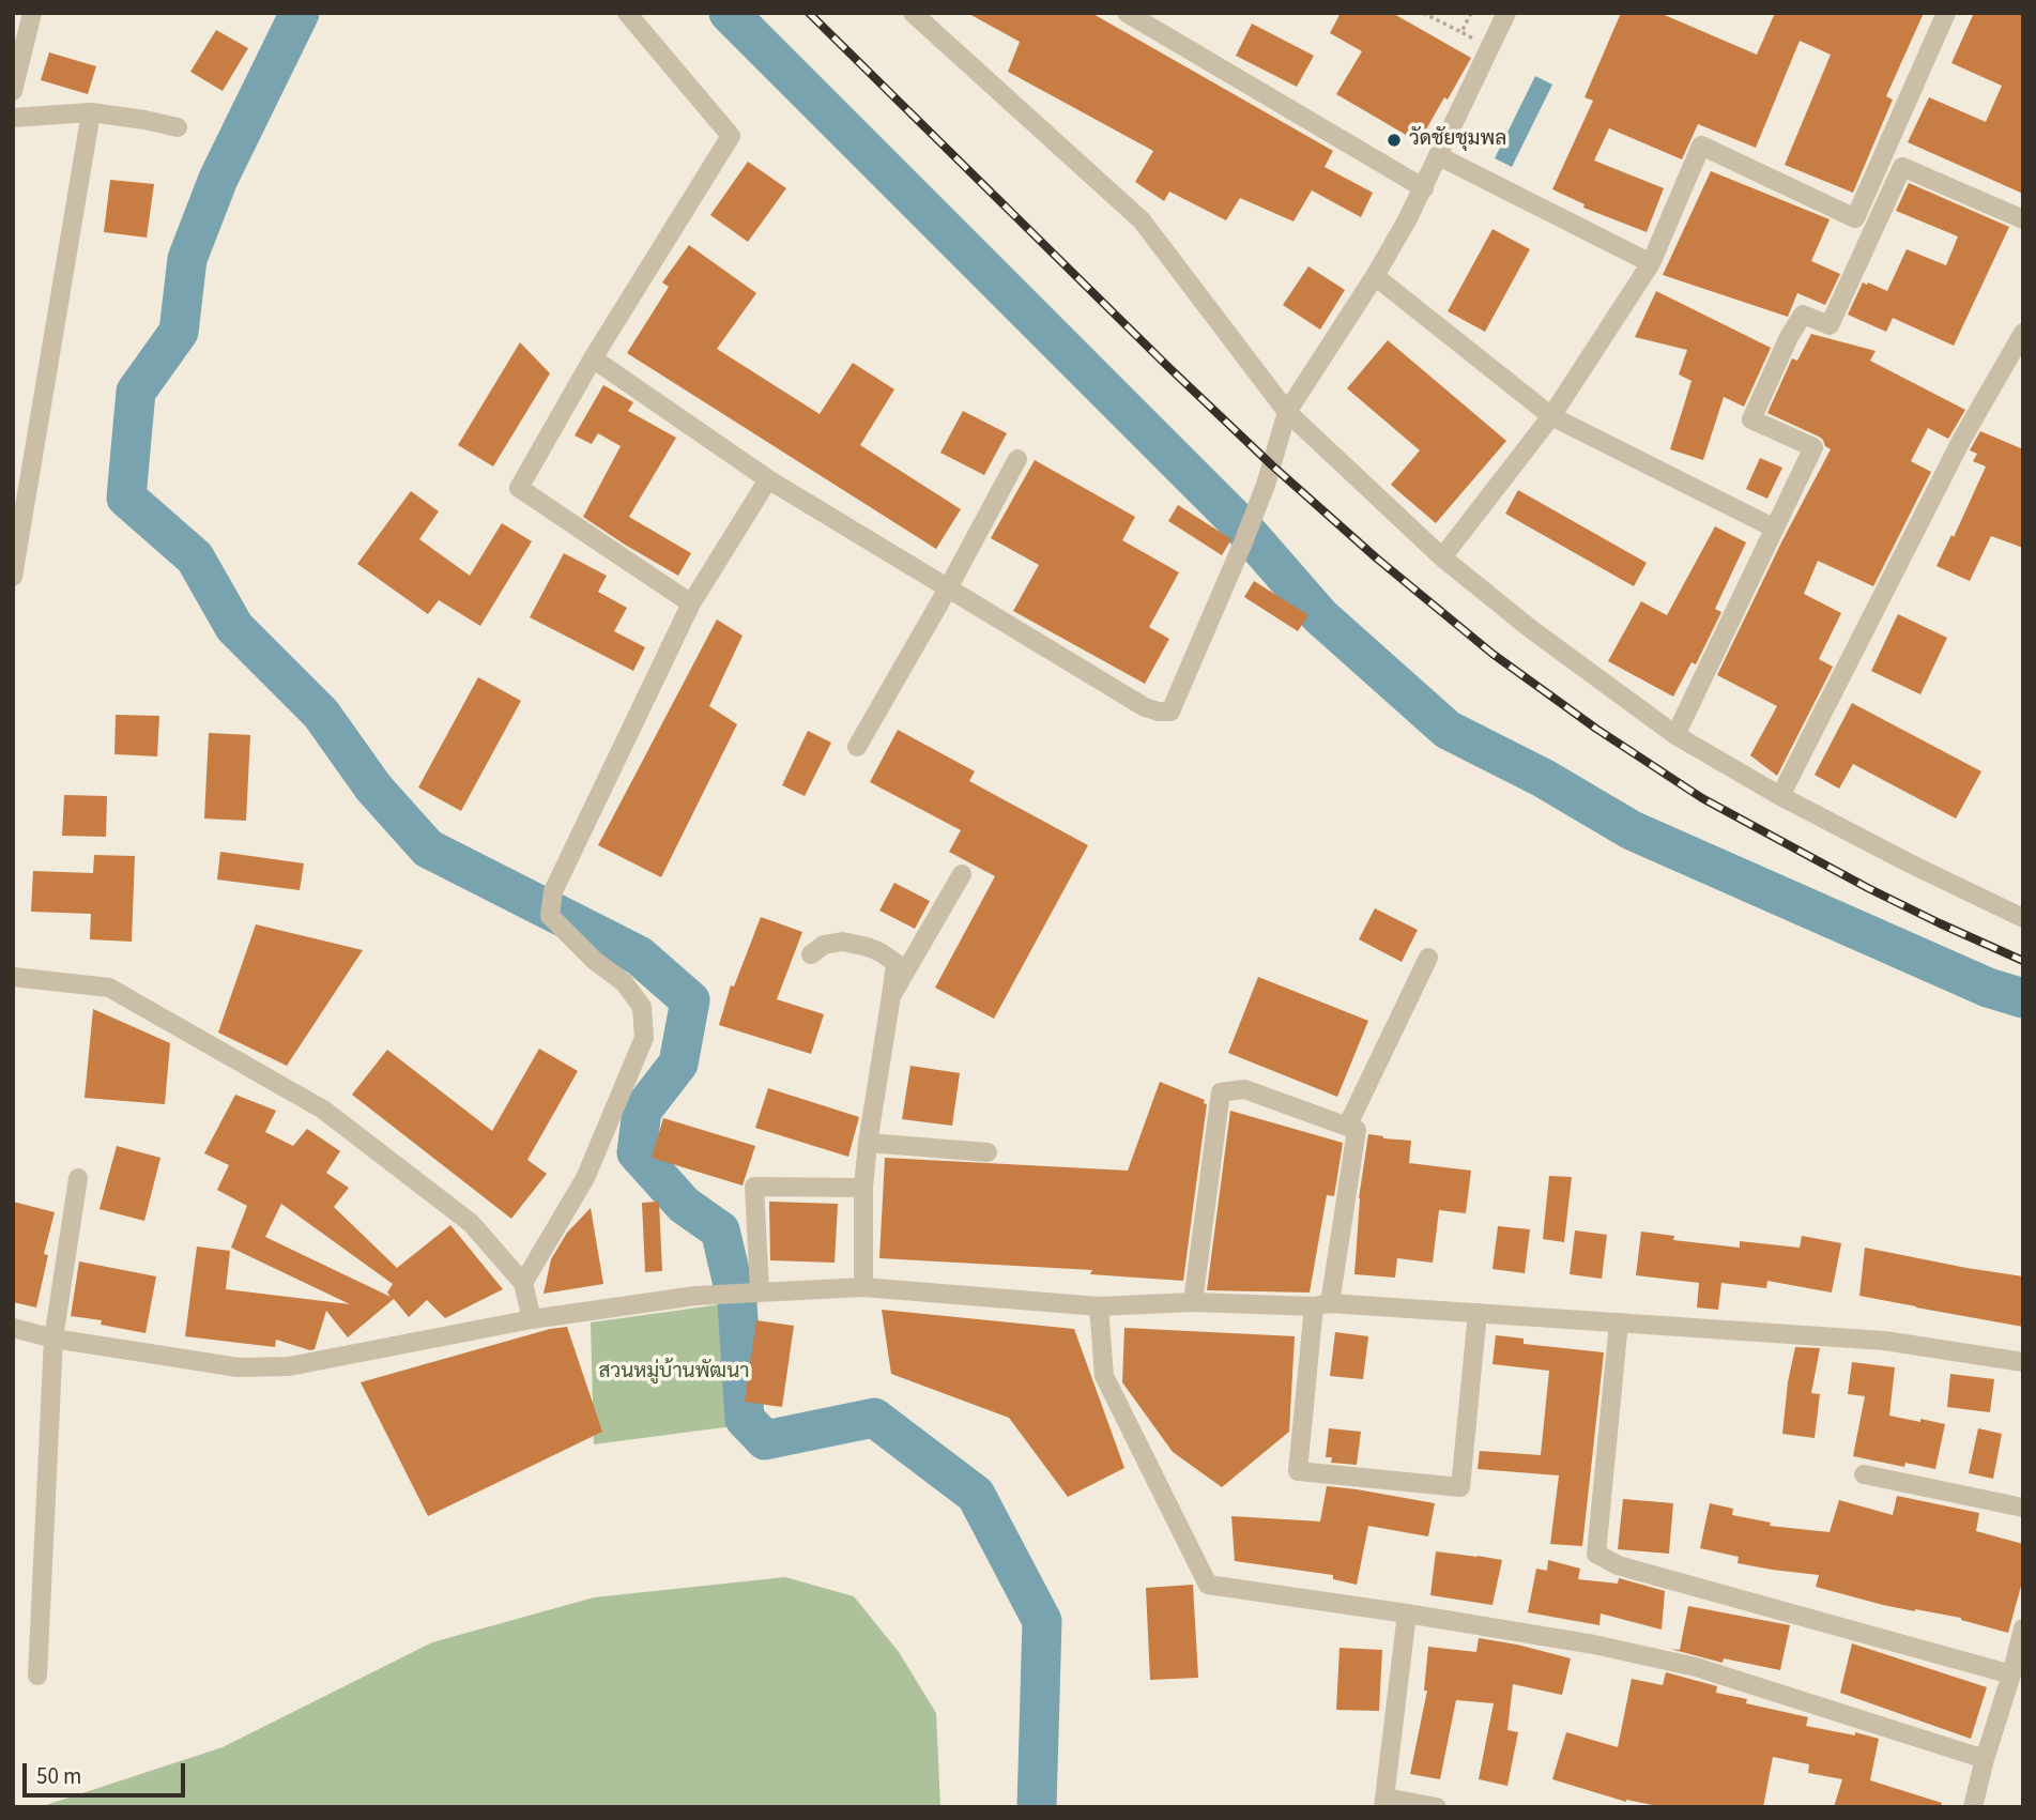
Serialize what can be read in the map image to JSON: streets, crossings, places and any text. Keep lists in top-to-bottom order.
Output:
{
  "parks": ["สวนหมู่บ้านพัฒนา"],
  "places": ["วัดชัยชุมพล"],
  "scale_bar": "50 m"
}
